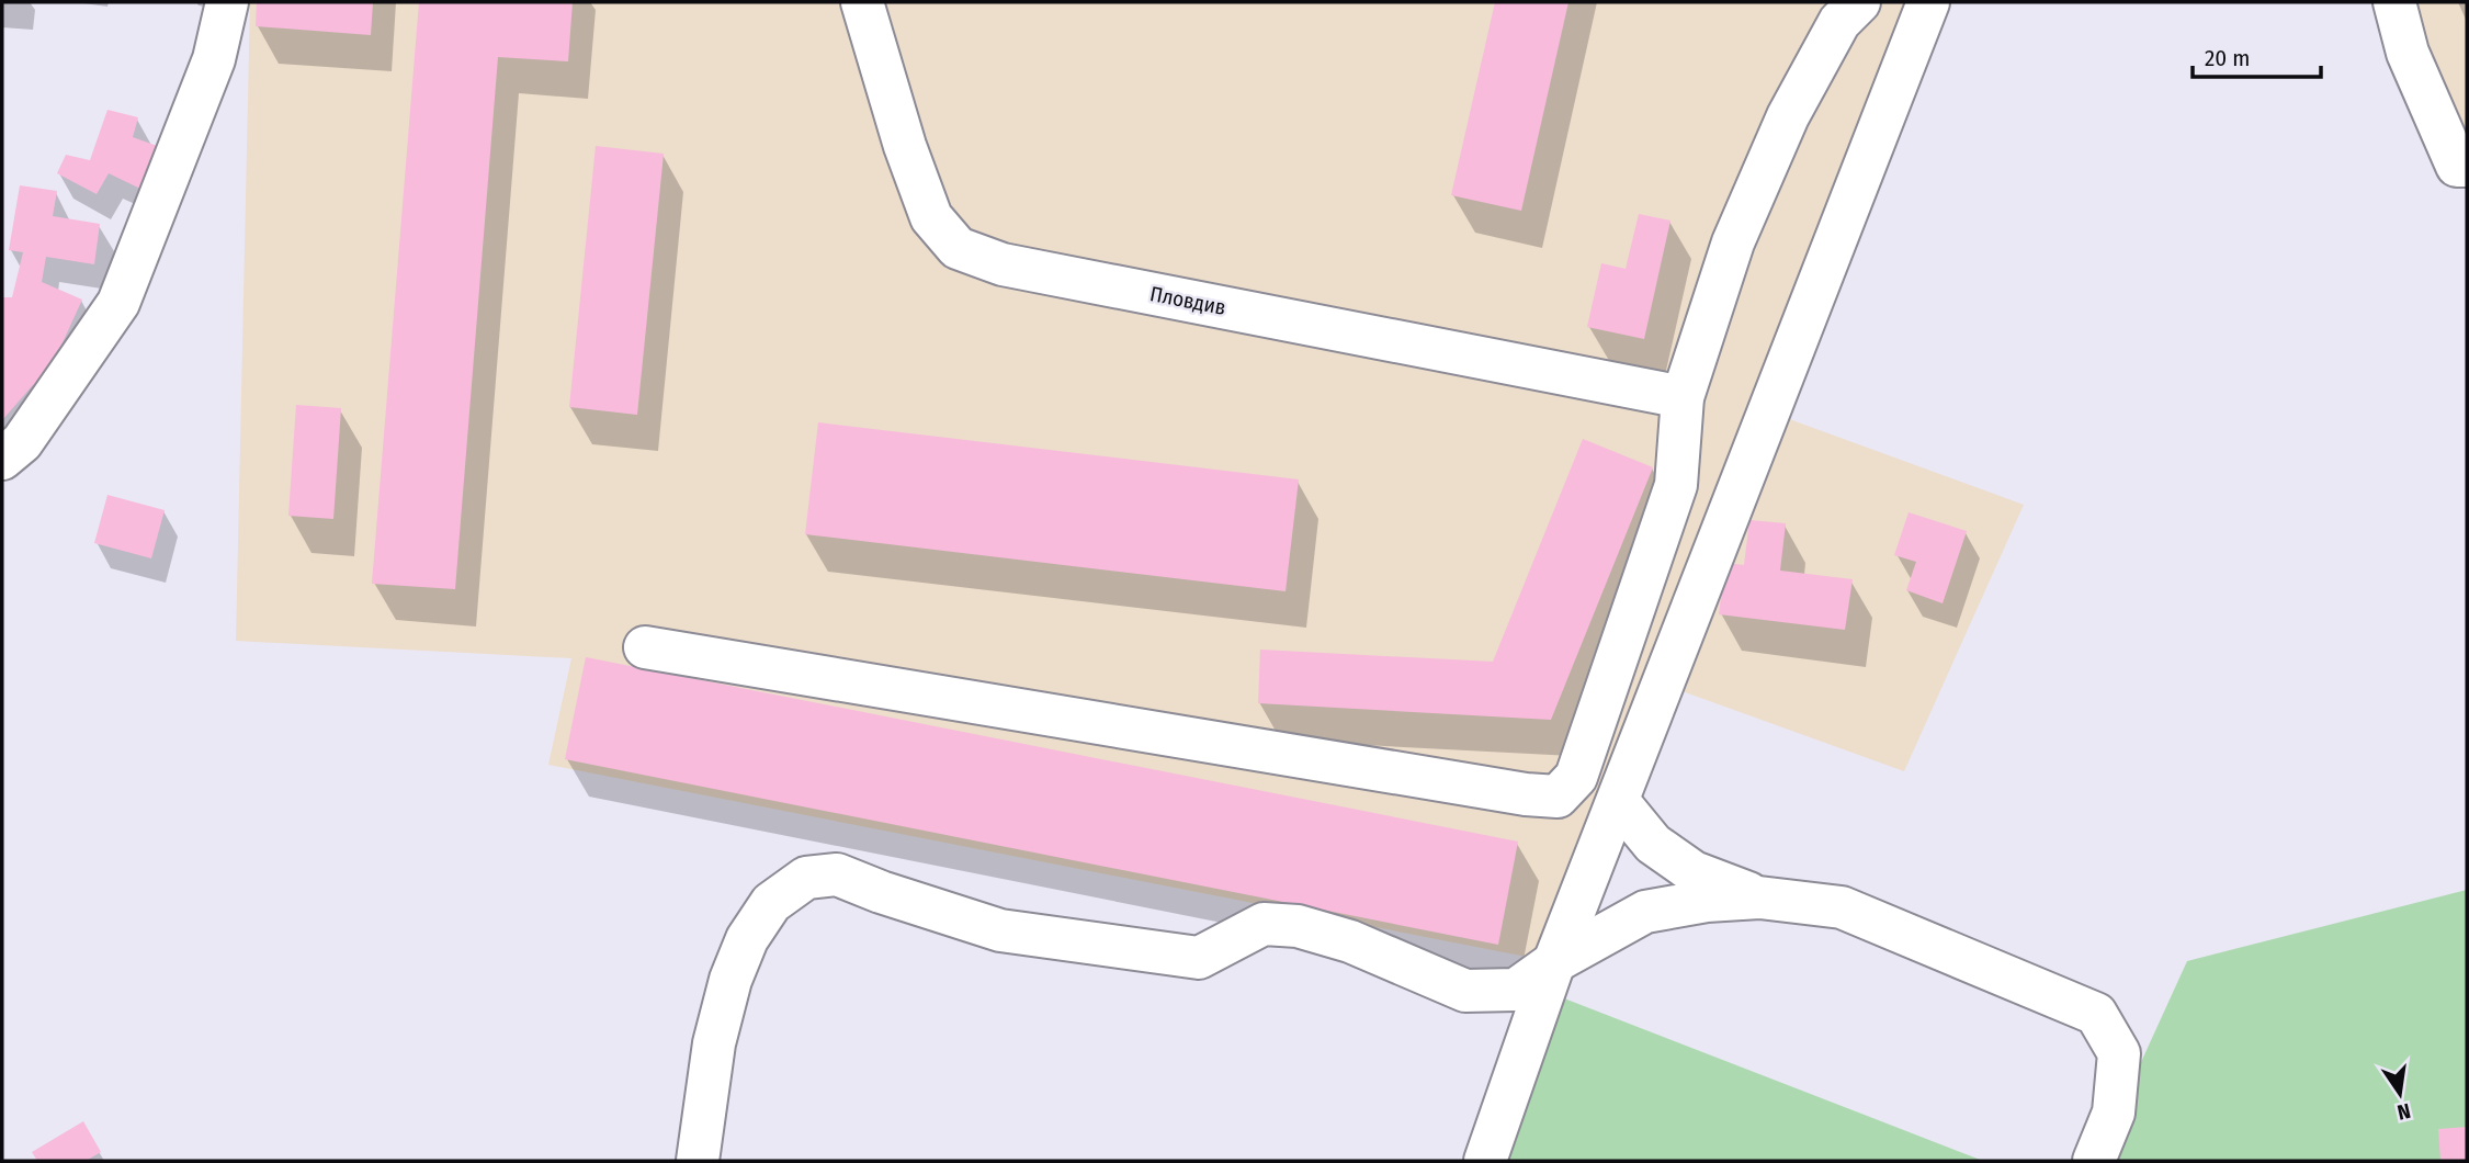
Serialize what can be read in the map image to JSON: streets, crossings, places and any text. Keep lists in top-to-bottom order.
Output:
{
  "streets": {
    "street": ["Пловдив"]
  },
  "scale_bar": "20 m",
  "north": "bottom"
}
